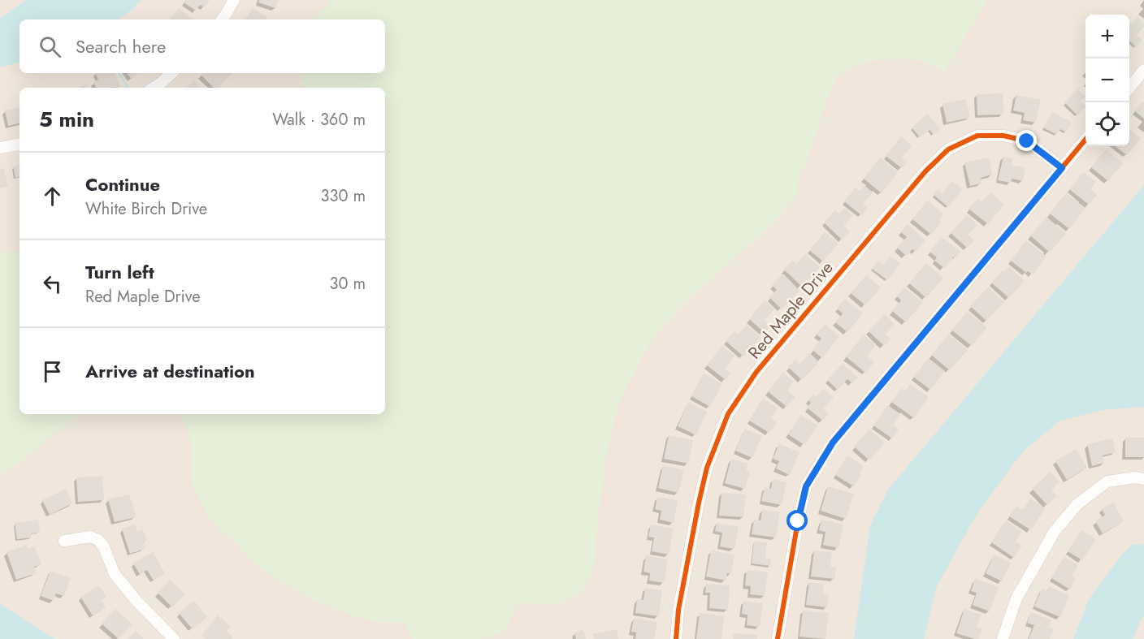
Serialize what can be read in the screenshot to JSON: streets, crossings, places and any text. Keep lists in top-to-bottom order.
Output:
{
  "streets": {
    "street": ["Red Maple Drive"]
  },
  "page": {
    "map_buttons": ["+", "−"],
    "search": "Search here",
    "heading": ["5 min", "Walk · 360 m"],
    "list": [
      ["Continue", "White Birch Drive", "330 m"],
      ["Turn left", "Red Maple Drive", "30 m"],
      "Arrive at destination"
    ]
  }
}
